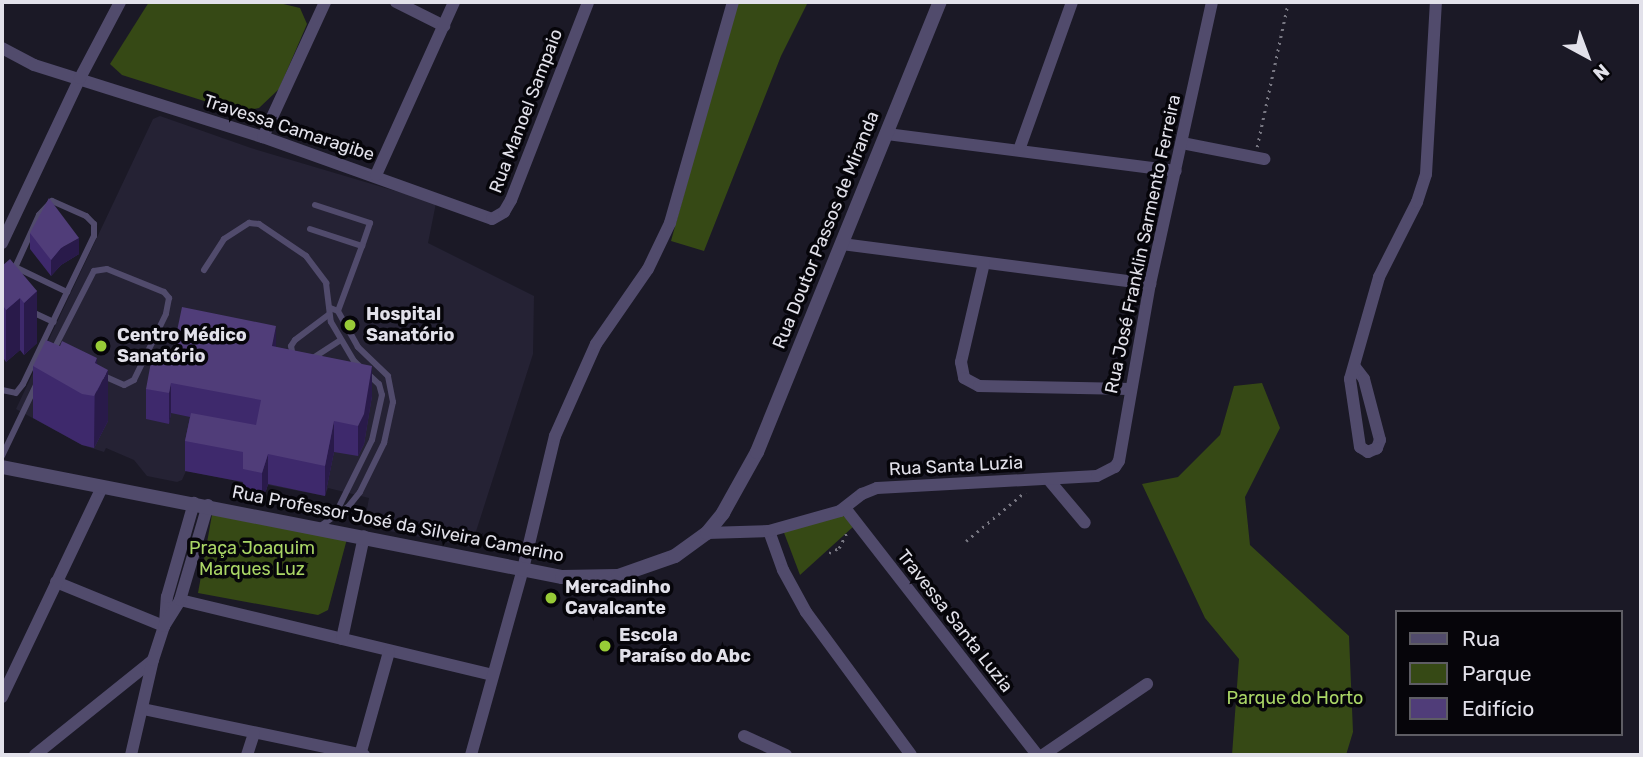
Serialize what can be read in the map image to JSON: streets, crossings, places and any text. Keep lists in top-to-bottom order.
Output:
{
  "streets": {
    "street": [
      "Rua Manoel Sampaio",
      "Travessa Camaragibe",
      "Rua Doutor Passos de Miranda",
      "Rua José Franklin Sarmento Ferreira",
      "Rua Santa Luzia",
      "Rua Professor José da Silveira Camerino",
      "Travessa Santa Luzia"
    ]
  },
  "crossings": [
    ["Rua Manoel Sampaio", "Travessa Camaragibe"],
    ["Rua Doutor Passos de Miranda", "Rua Professor José da Silveira Camerino"],
    ["Rua José Franklin Sarmento Ferreira", "Rua Santa Luzia"],
    ["Rua Santa Luzia", "Rua Professor José da Silveira Camerino"],
    ["Rua Santa Luzia", "Travessa Santa Luzia"]
  ],
  "parks": ["Praça Joaquim Marques Luz", "Parque do Horto"],
  "places": [
    "Hospital Sanatório",
    "Centro Médico Sanatório",
    "Mercadinho Cavalcante",
    "Escola Paraíso do Abc"
  ],
  "legend": ["Rua", "Parque", "Edifício"],
  "north": "bottom right"
}
